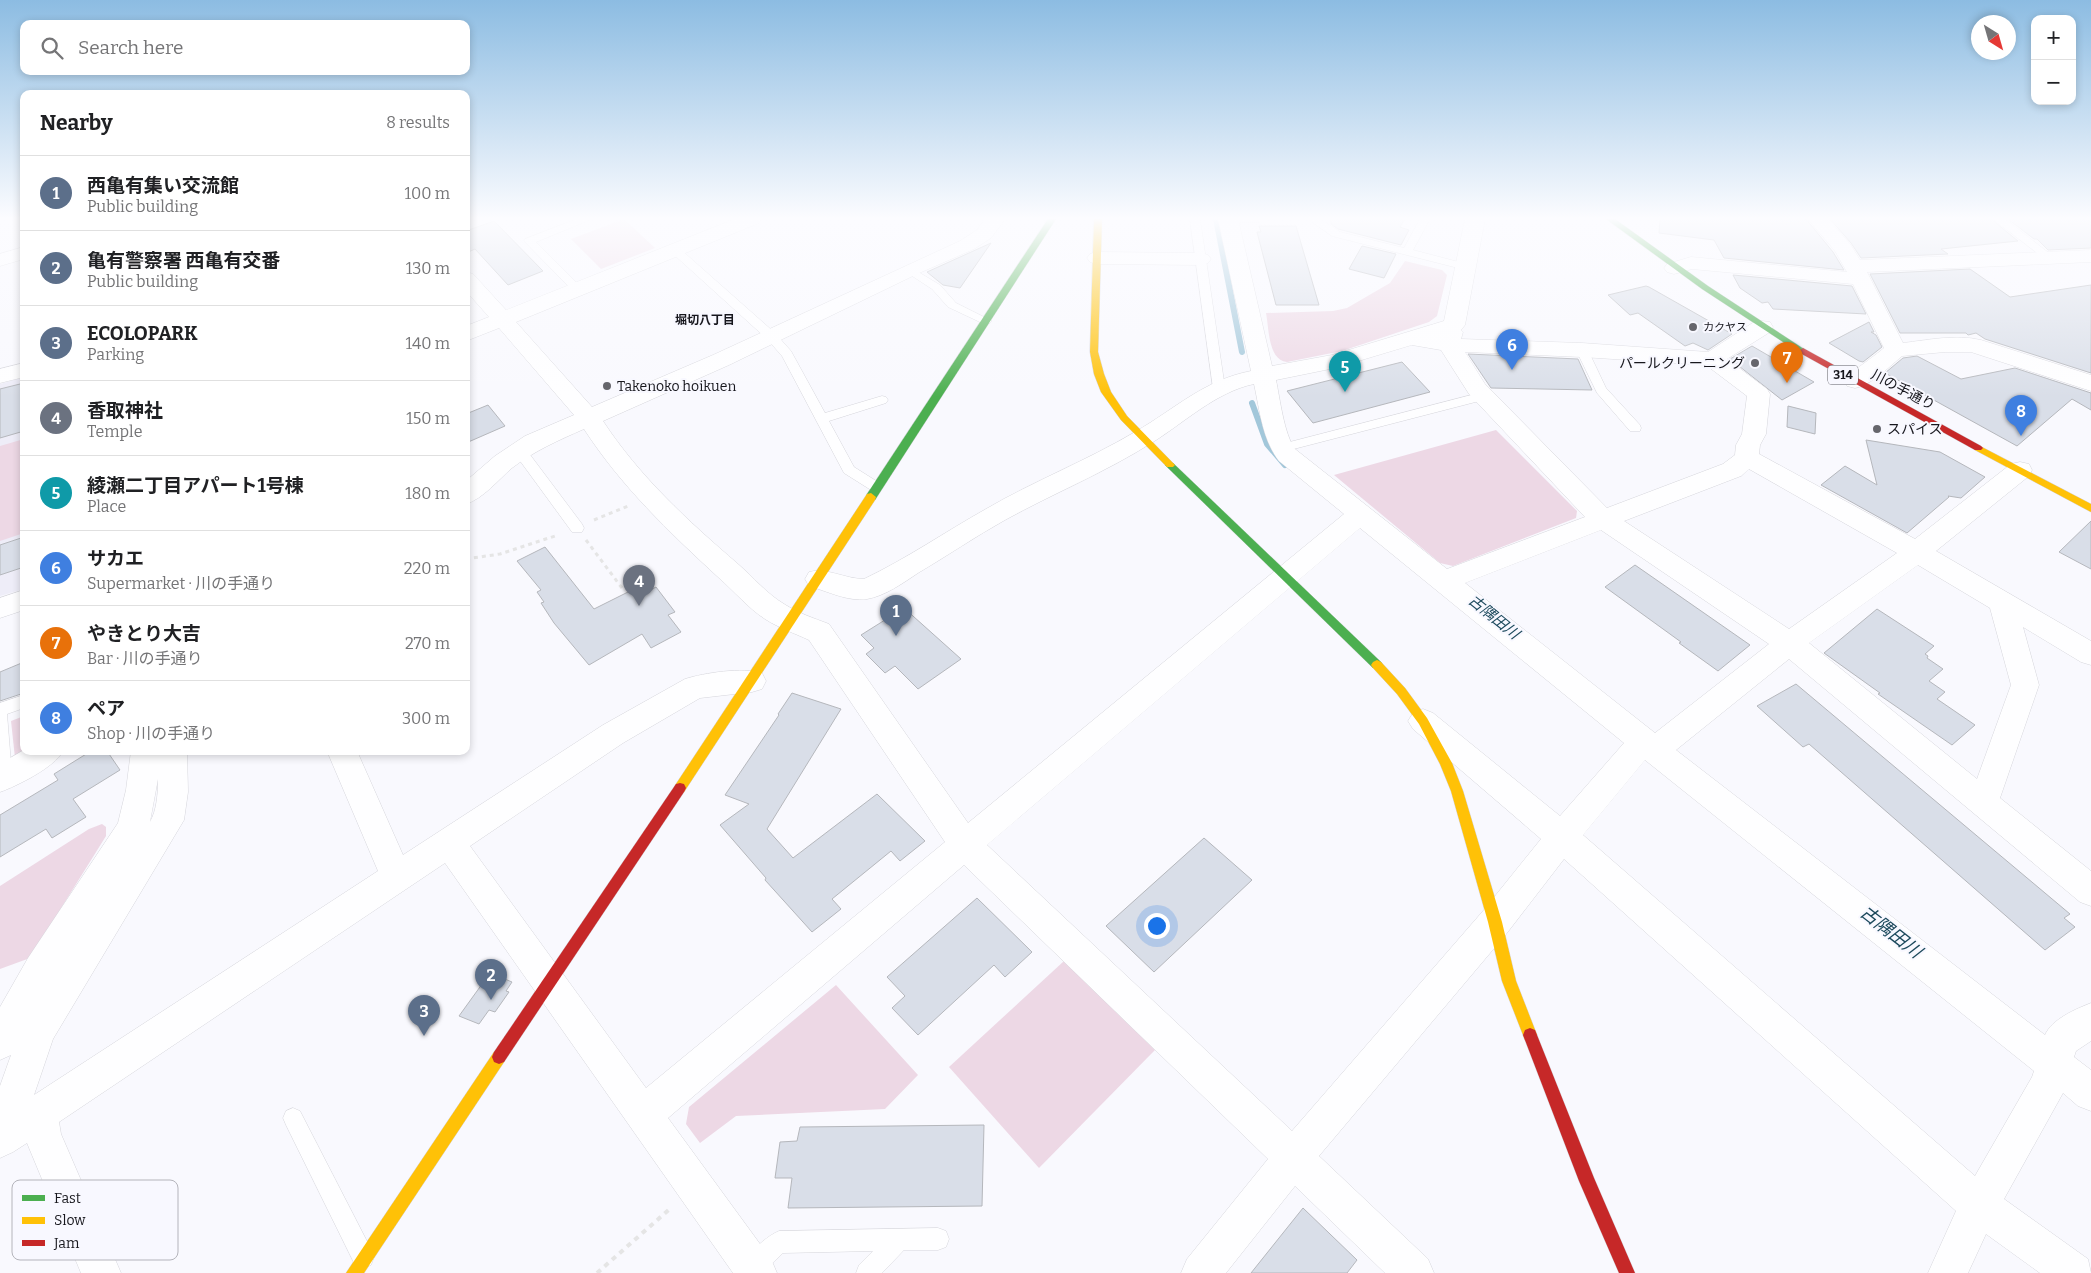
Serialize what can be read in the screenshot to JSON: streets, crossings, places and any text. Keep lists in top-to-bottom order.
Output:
{
  "streets": {
    "street": ["314", "川の手通り"]
  },
  "districts": ["堀切八丁目"],
  "water": ["古隅田川"],
  "places": [
    "カクヤス",
    "パールクリーニング",
    "Takenoko hoikuen",
    "スパイス"
  ],
  "legend": ["Fast", "Slow", "Jam"],
  "north": "bottom right",
  "page": {
    "map_buttons": ["+", "−"],
    "search": "Search here",
    "heading": ["Nearby", "8 results"],
    "list": [
      {
        "mark": "1",
        "name": "西亀有集い交流館",
        "note": "Public building",
        "value": "100 m"
      },
      {
        "mark": "2",
        "name": "亀有警察署 西亀有交番",
        "note": "Public building",
        "value": "130 m"
      },
      {
        "mark": "3",
        "name": "ECOLOPARK",
        "note": "Parking",
        "value": "140 m"
      },
      {
        "mark": "4",
        "name": "香取神社",
        "note": "Temple",
        "value": "150 m"
      },
      {
        "mark": "5",
        "name": "綾瀬二丁目アパート1号棟",
        "note": "Place",
        "value": "180 m"
      },
      {
        "mark": "6",
        "name": "サカエ",
        "note": "Supermarket · 川の手通り",
        "value": "220 m"
      },
      {
        "mark": "7",
        "name": "やきとり大吉",
        "note": "Bar · 川の手通り",
        "value": "270 m"
      },
      {
        "mark": "8",
        "name": "ペア",
        "note": "Shop · 川の手通り",
        "value": "300 m"
      }
    ],
    "pins": [
      "6",
      "7",
      "5",
      "8",
      "4",
      "1",
      "2",
      "3"
    ]
  }
}
